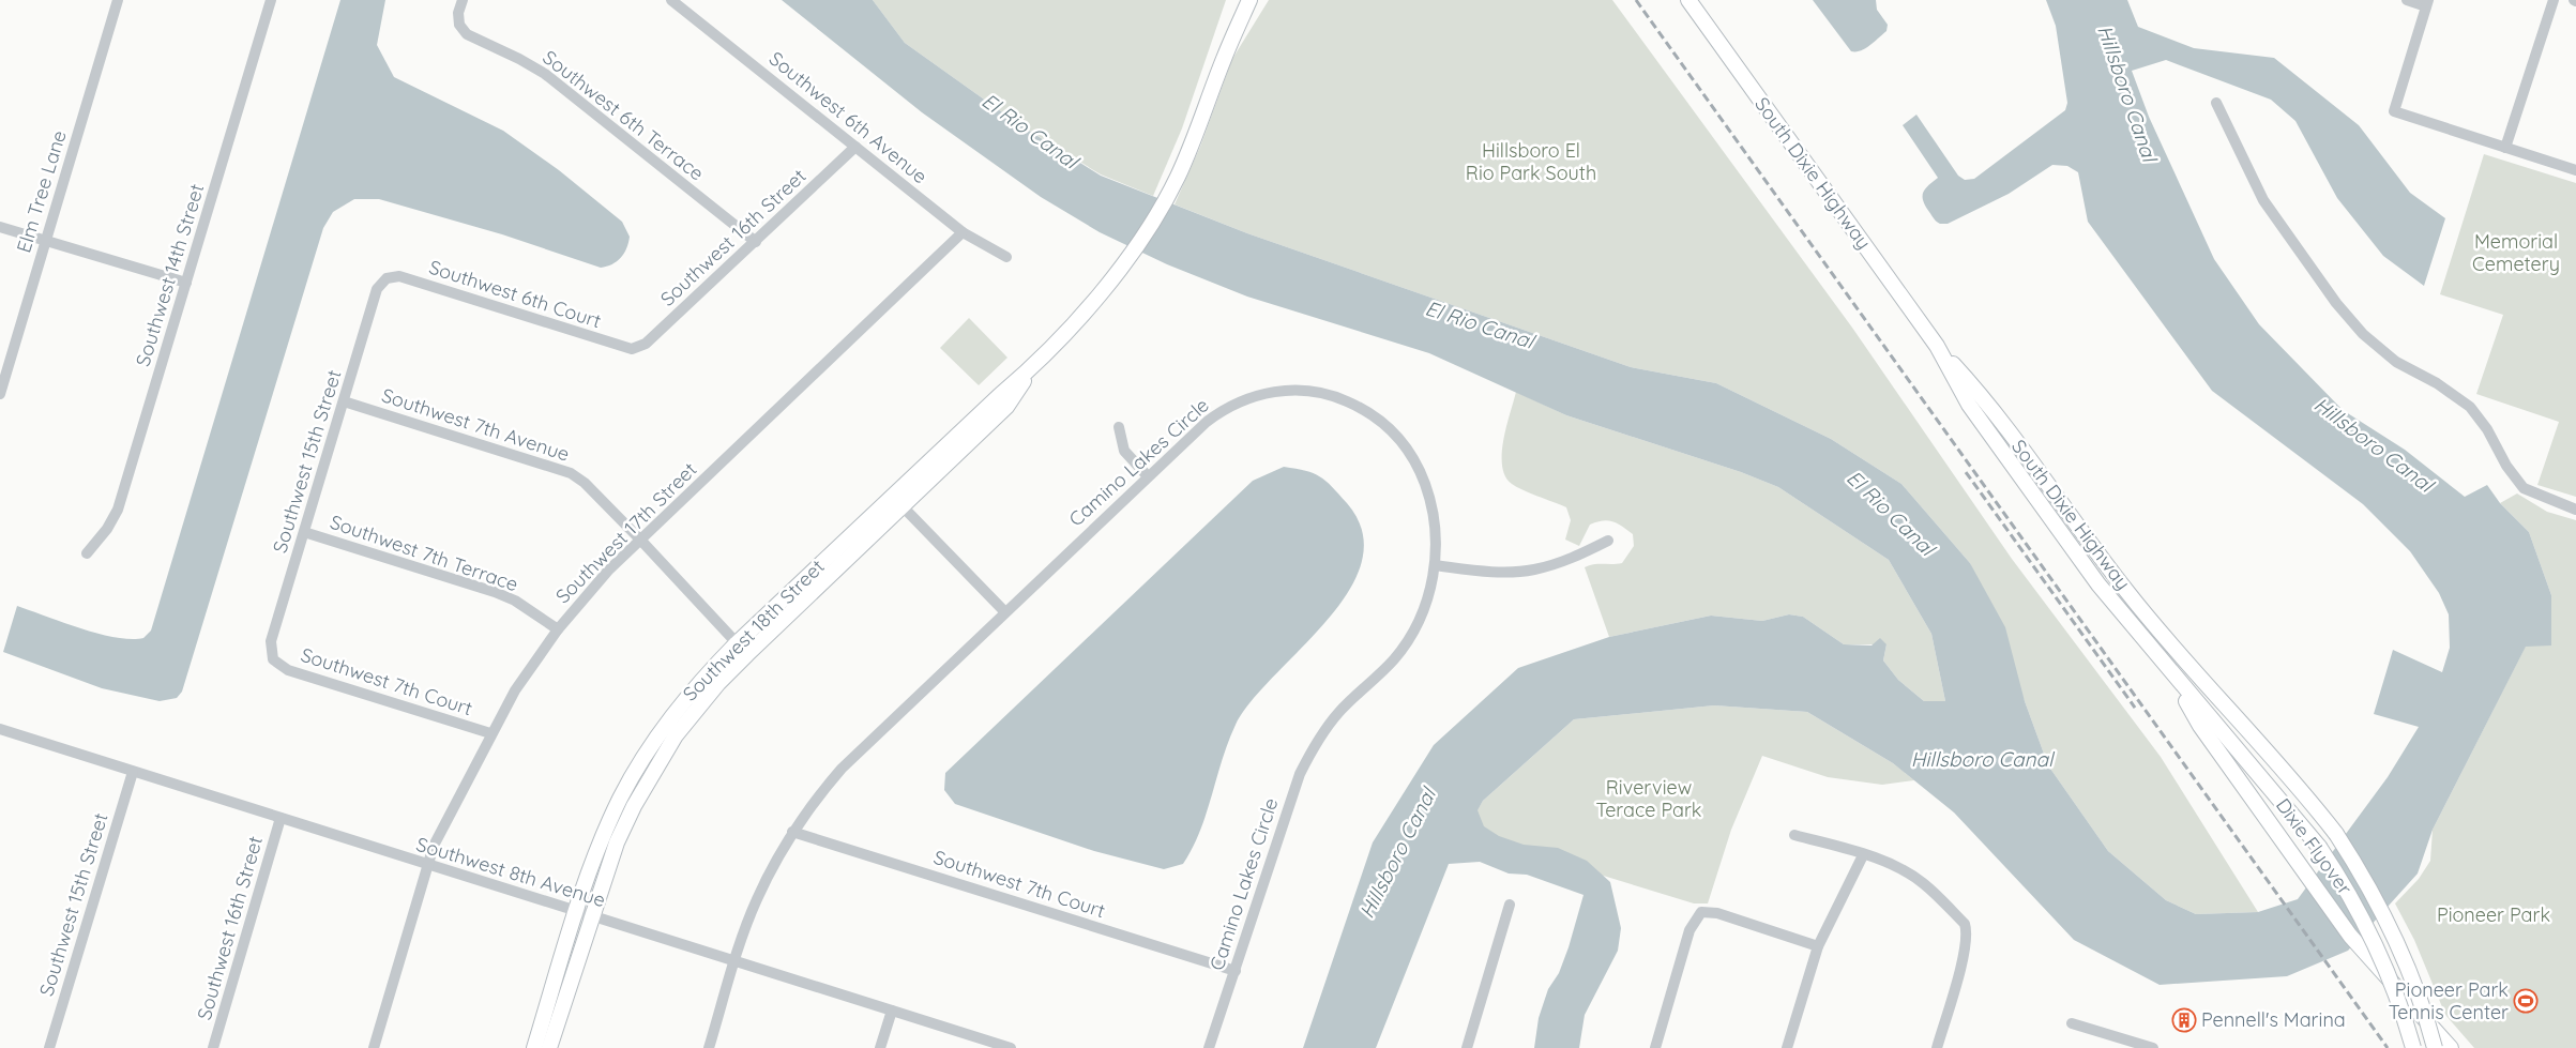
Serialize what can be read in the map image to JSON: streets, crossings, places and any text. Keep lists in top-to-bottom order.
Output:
{
  "streets": {
    "main road": ["South Dixie Highway", "Southwest 18th Street", "Dixie Flyover"],
    "street": [
      "Southwest 6th Terrace",
      "Southwest 6th Avenue",
      "Elm Tree Lane",
      "Southwest 16th Street",
      "Southwest 14th Street",
      "Southwest 6th Court",
      "Southwest 7th Avenue",
      "Southwest 15th Street",
      "Camino Lakes Circle",
      "Southwest 17th Street",
      "Southwest 7th Terrace",
      "Southwest 7th Court",
      "Southwest 8th Avenue"
    ]
  },
  "crossings": [
    ["Southwest 6th Terrace", "Southwest 16th Street"],
    ["Southwest 6th Avenue", "Southwest 16th Street"],
    ["Southwest 6th Avenue", "Southwest 17th Street"],
    ["South Dixie Highway", "Dixie Flyover"],
    ["Southwest 16th Street", "Southwest 6th Court"],
    ["Southwest 16th Street", "Southwest 8th Avenue"],
    ["Southwest 6th Court", "Southwest 15th Street"],
    ["Southwest 7th Avenue", "Southwest 15th Street"],
    ["Southwest 7th Avenue", "Southwest 17th Street"],
    ["Southwest 7th Avenue", "Southwest 18th Street"],
    ["Southwest 15th Street", "Southwest 7th Terrace"],
    ["Southwest 15th Street", "Southwest 7th Court"],
    ["Southwest 15th Street", "Southwest 8th Avenue"],
    ["Camino Lakes Circle", "Southwest 7th Court"],
    ["Camino Lakes Circle", "Southwest 8th Avenue"],
    ["Southwest 17th Street", "Southwest 7th Terrace"],
    ["Southwest 17th Street", "Southwest 7th Court"],
    ["Southwest 17th Street", "Southwest 8th Avenue"],
    ["Southwest 18th Street", "Southwest 8th Avenue"]
  ],
  "water": ["Hillsboro Canal", "El Rio Canal"],
  "parks": [
    "Hillsboro El Rio Park South",
    "Memorial Cemetery",
    "Riverview Terace Park",
    "Pioneer Park"
  ],
  "places": {
    "sports": ["Pioneer Park Tennis Center"],
    "building": ["Pennell's Marina"]
  }
}
